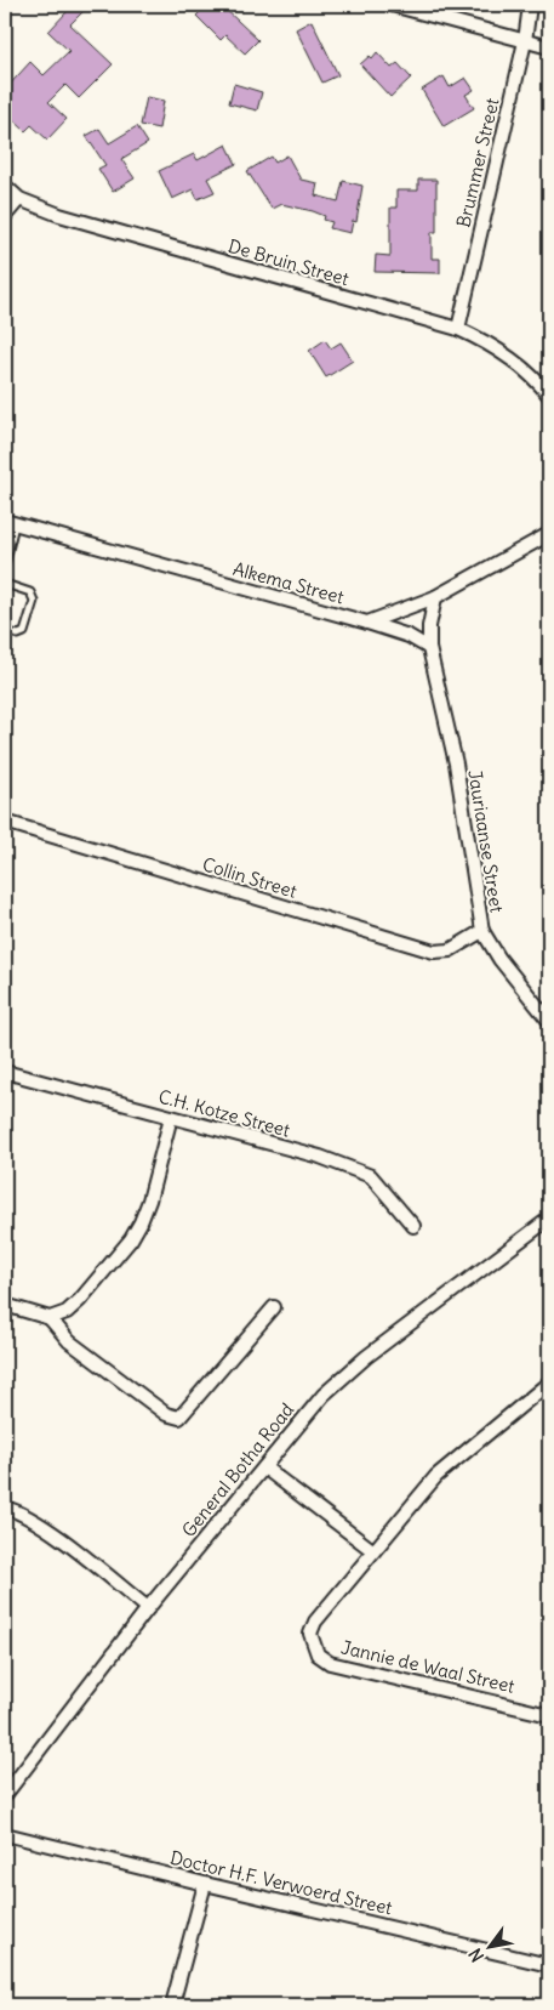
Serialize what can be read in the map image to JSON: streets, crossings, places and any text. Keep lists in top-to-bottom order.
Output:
{
  "streets": {
    "street": [
      "Brummer Street",
      "De Bruin Street",
      "Alkema Street",
      "Jauriaanse Street",
      "Collin Street",
      "C.H. Kotze Street",
      "General Botha Road",
      "Jannie de Waal Street",
      "Doctor H.F. Verwoerd Street"
    ]
  },
  "crossings": [
    ["Brummer Street", "De Bruin Street"],
    ["Jauriaanse Street", "Collin Street"]
  ],
  "north": "bottom left"
}
